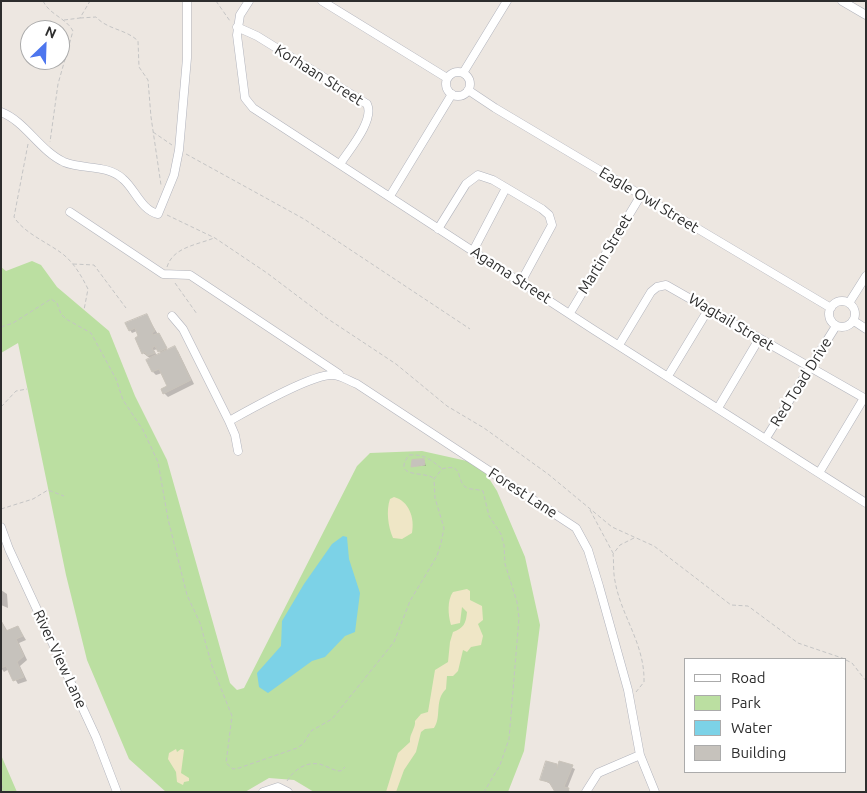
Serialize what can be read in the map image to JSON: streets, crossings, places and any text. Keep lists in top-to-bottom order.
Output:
{
  "streets": {
    "street": [
      "Korhaan Street",
      "Eagle Owl Street",
      "Martin Street",
      "Agama Street",
      "Wagtail Street",
      "Red Toad Drive",
      "Forest Lane",
      "River View Lane"
    ]
  },
  "crossings": [
    ["Korhaan Street", "Agama Street"],
    ["Eagle Owl Street", "Martin Street"],
    ["Eagle Owl Street", "Red Toad Drive"],
    ["Martin Street", "Agama Street"],
    ["Agama Street", "Wagtail Street"],
    ["Agama Street", "Red Toad Drive"],
    ["Wagtail Street", "Red Toad Drive"]
  ],
  "legend": [
    "Road",
    "Park",
    "Water",
    "Building"
  ],
  "north": "top right"
}
